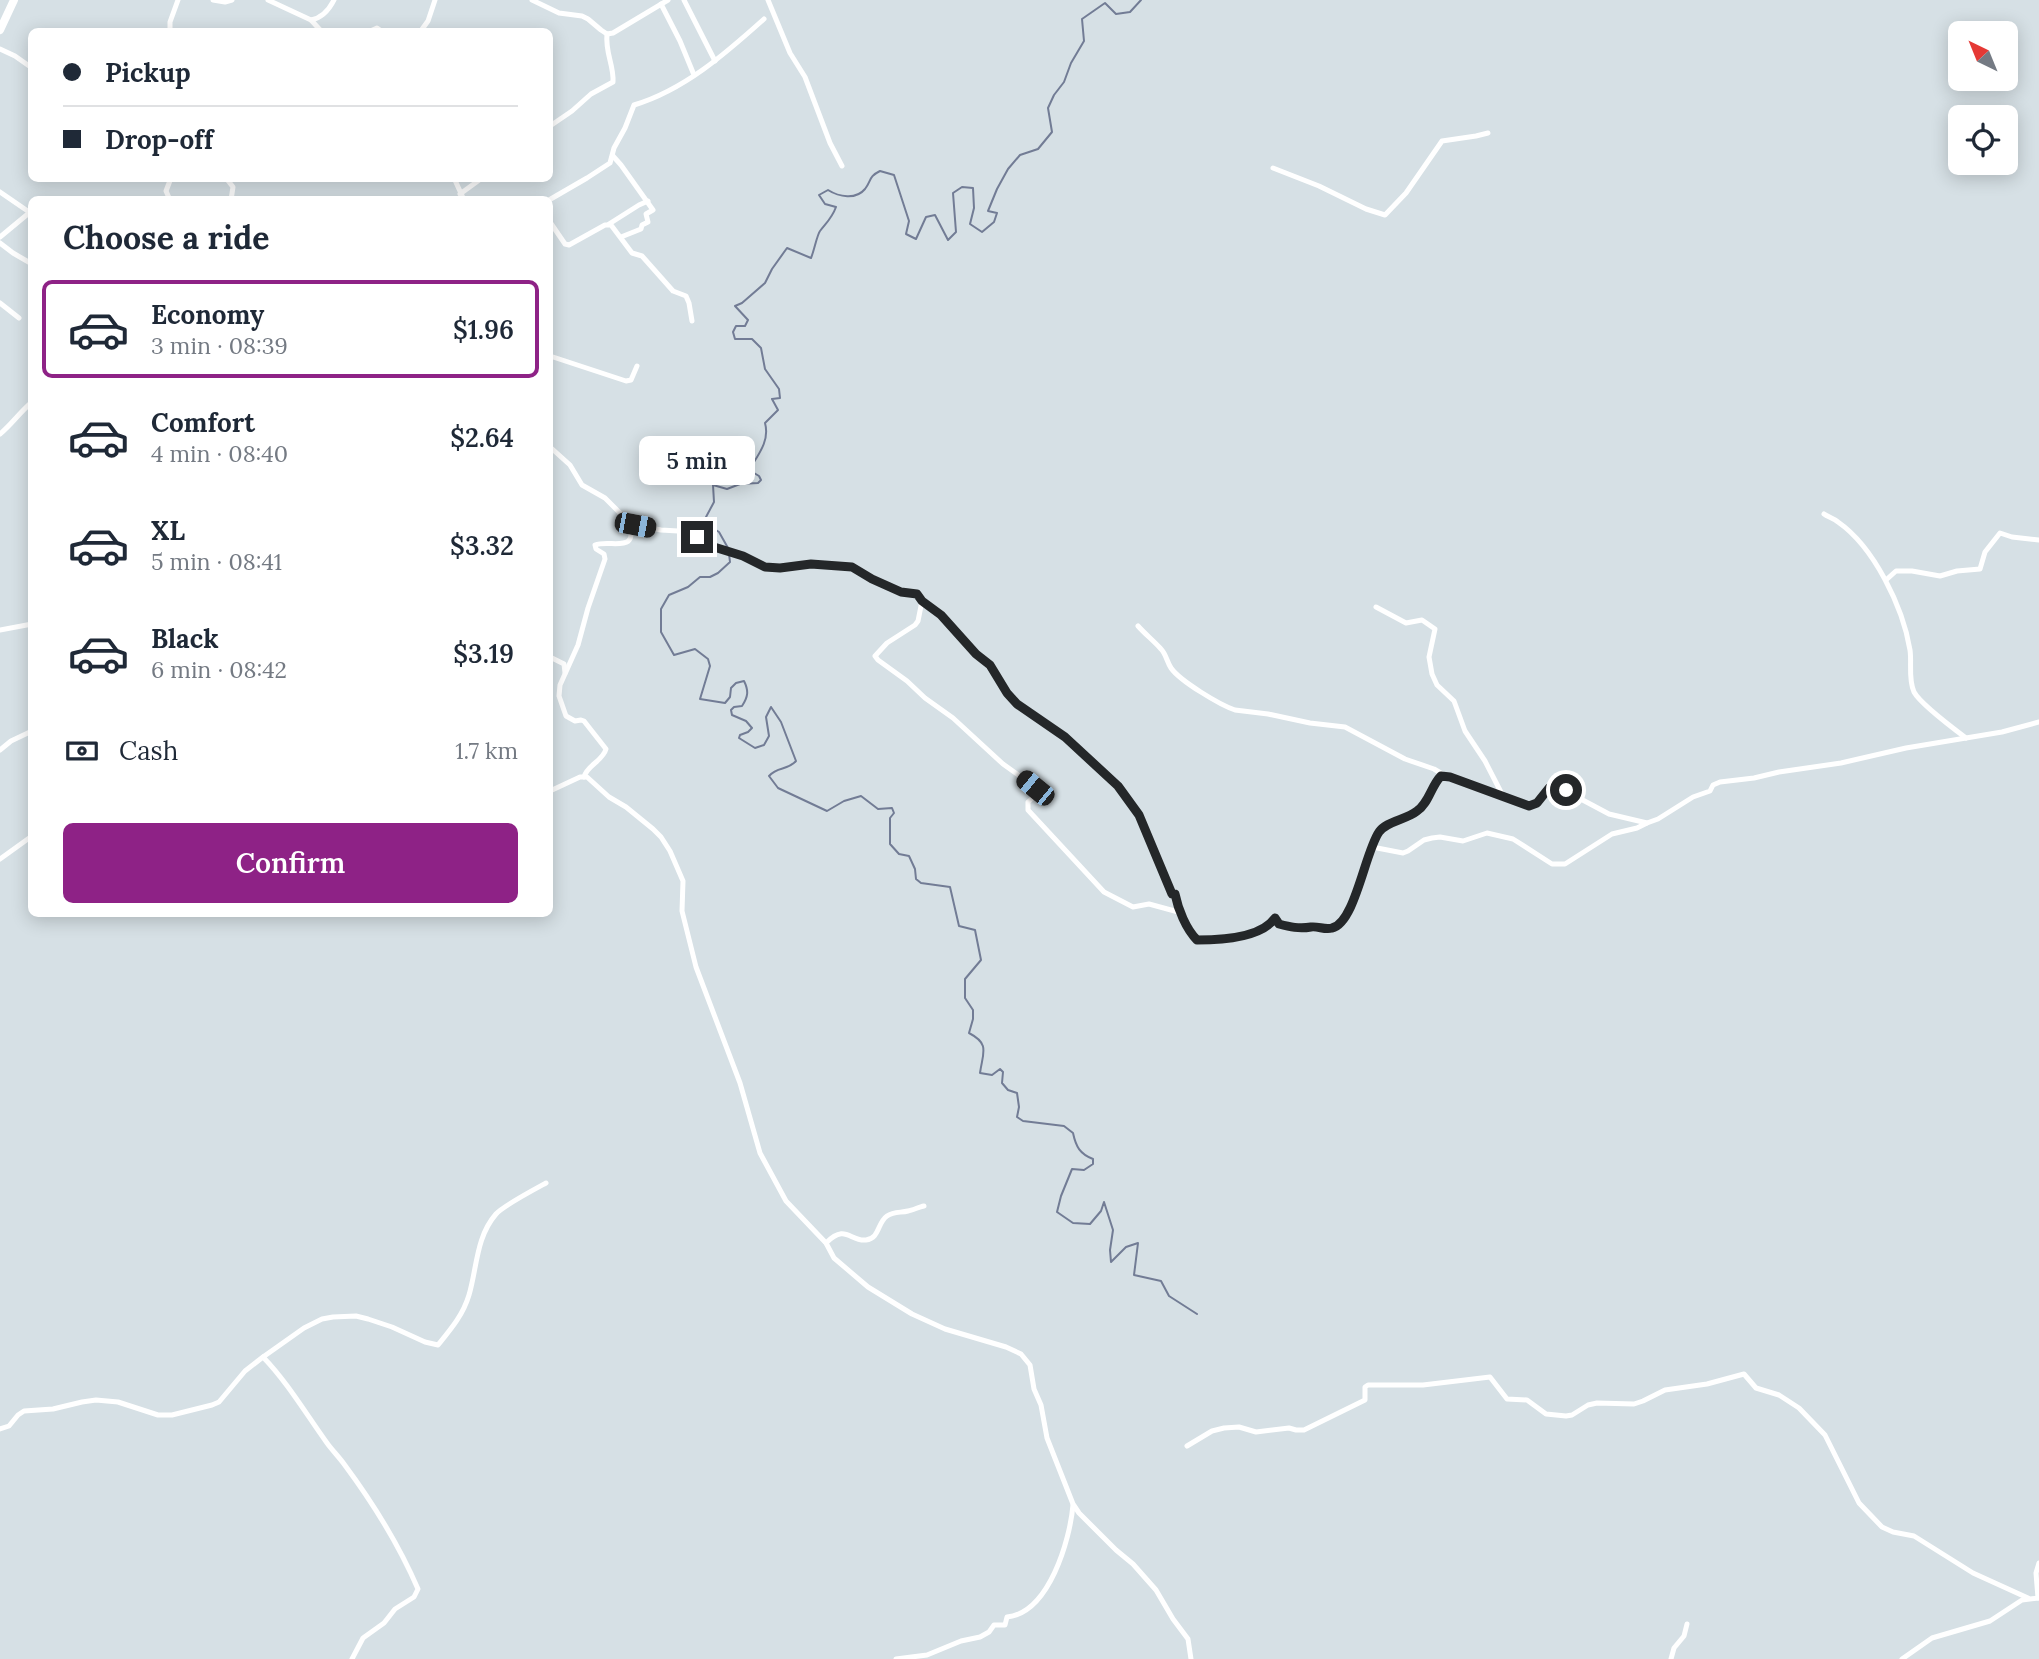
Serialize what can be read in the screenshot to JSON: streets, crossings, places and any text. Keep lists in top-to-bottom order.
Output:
{
  "north": "top left",
  "page": {
    "banner": ["Pickup", "Drop-off"],
    "heading": "Choose a ride",
    "list": [
      {
        "name": "Economy",
        "note": "3 min · 08:39",
        "value": "$1.96"
      },
      {
        "name": "Comfort",
        "note": "4 min · 08:40",
        "value": "$2.64"
      },
      {
        "name": "XL",
        "note": "5 min · 08:41",
        "value": "$3.32"
      },
      {
        "name": "Black",
        "note": "6 min · 08:42",
        "value": "$3.19"
      }
    ],
    "bubble": "5 min",
    "pay": ["Cash", "1.7 km"],
    "buttons": "Confirm"
  }
}
